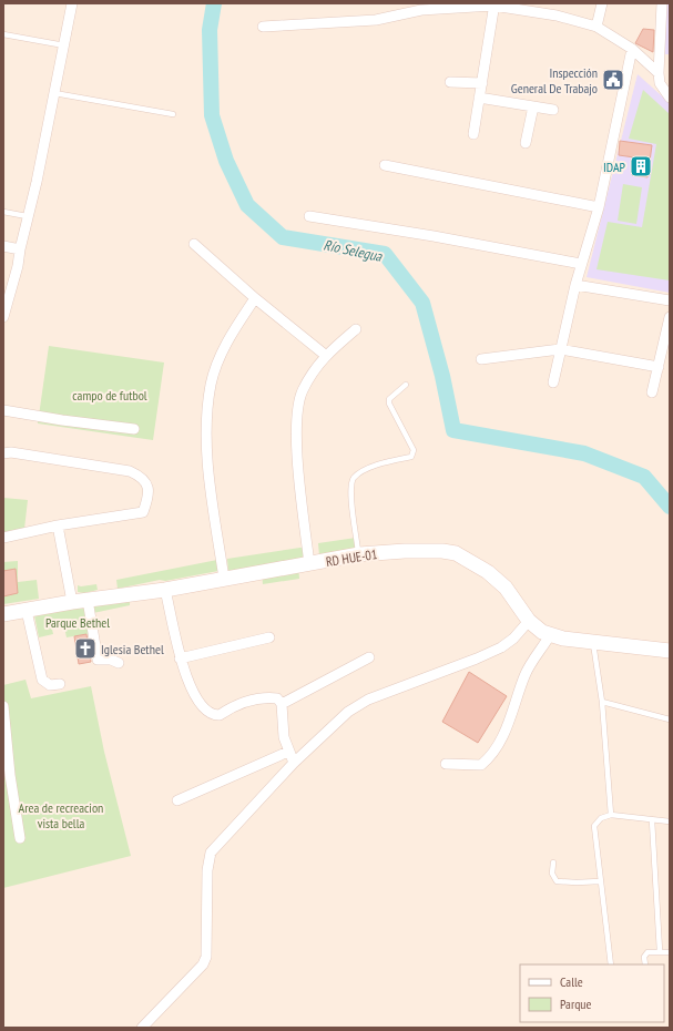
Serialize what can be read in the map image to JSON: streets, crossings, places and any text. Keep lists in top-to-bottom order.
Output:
{
  "streets": {
    "street": ["RD HUE-01"]
  },
  "water": ["Río Selegua"],
  "parks": ["campo de futbol", "Parque Bethel", "Area de recreacion vista bella"],
  "places": {
    "public building": ["Inspección General De Trabajo"],
    "building": ["IDAP"],
    "church": ["Iglesia Bethel"]
  },
  "legend": ["Calle", "Parque"]
}
